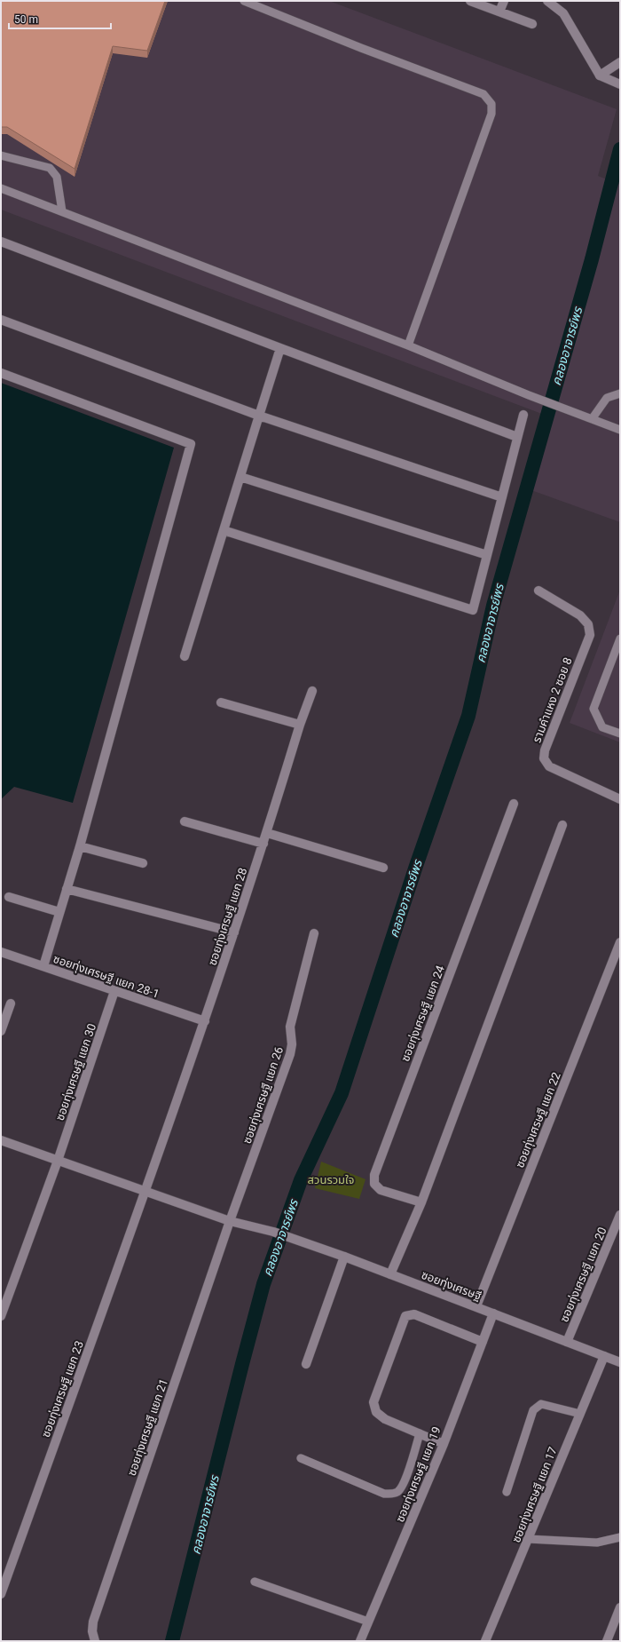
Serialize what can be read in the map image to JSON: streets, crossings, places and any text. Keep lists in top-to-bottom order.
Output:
{
  "streets": {
    "street": [
      "รามคำแหง 2 ซอย 8",
      "ซอยทุ่งเศรษฐี แยก 28",
      "ซอยทุ่งเศรษฐี แยก 28-1",
      "ซอยทุ่งเศรษฐี แยก 24",
      "ซอยทุ่งเศรษฐี แยก 30",
      "ซอยทุ่งเศรษฐี แยก 26",
      "ซอยทุ่งเศรษฐี แยก 22",
      "ซอยทุ่งเศรษฐี แยก 20",
      "ซอยทุ่งเศรษฐี",
      "ซอยทุ่งเศรษฐี แยก 23",
      "ซอยทุ่งเศรษฐี แยก 21",
      "ซอยทุ่งเศรษฐี แยก 19",
      "ซอยทุ่งเศรษฐี แยก 17"
    ]
  },
  "crossings": [
    ["ซอยทุ่งเศรษฐี แยก 28", "ซอยทุ่งเศรษฐี แยก 28-1"],
    ["ซอยทุ่งเศรษฐี แยก 28", "ซอยทุ่งเศรษฐี"],
    ["ซอยทุ่งเศรษฐี แยก 28", "ซอยทุ่งเศรษฐี แยก 23"],
    ["ซอยทุ่งเศรษฐี แยก 28-1", "ซอยทุ่งเศรษฐี แยก 30"],
    ["ซอยทุ่งเศรษฐี แยก 30", "ซอยทุ่งเศรษฐี"],
    ["ซอยทุ่งเศรษฐี แยก 26", "ซอยทุ่งเศรษฐี"],
    ["ซอยทุ่งเศรษฐี แยก 26", "ซอยทุ่งเศรษฐี แยก 21"],
    ["ซอยทุ่งเศรษฐี แยก 22", "ซอยทุ่งเศรษฐี"],
    ["ซอยทุ่งเศรษฐี แยก 20", "ซอยทุ่งเศรษฐี"],
    ["ซอยทุ่งเศรษฐี", "ซอยทุ่งเศรษฐี แยก 23"],
    ["ซอยทุ่งเศรษฐี", "ซอยทุ่งเศรษฐี แยก 21"],
    ["ซอยทุ่งเศรษฐี", "ซอยทุ่งเศรษฐี แยก 19"],
    ["ซอยทุ่งเศรษฐี", "ซอยทุ่งเศรษฐี แยก 17"]
  ],
  "water": ["คลองอาจารย์พร"],
  "parks": ["สวนรวมใจ"],
  "scale_bar": "50 m"
}
